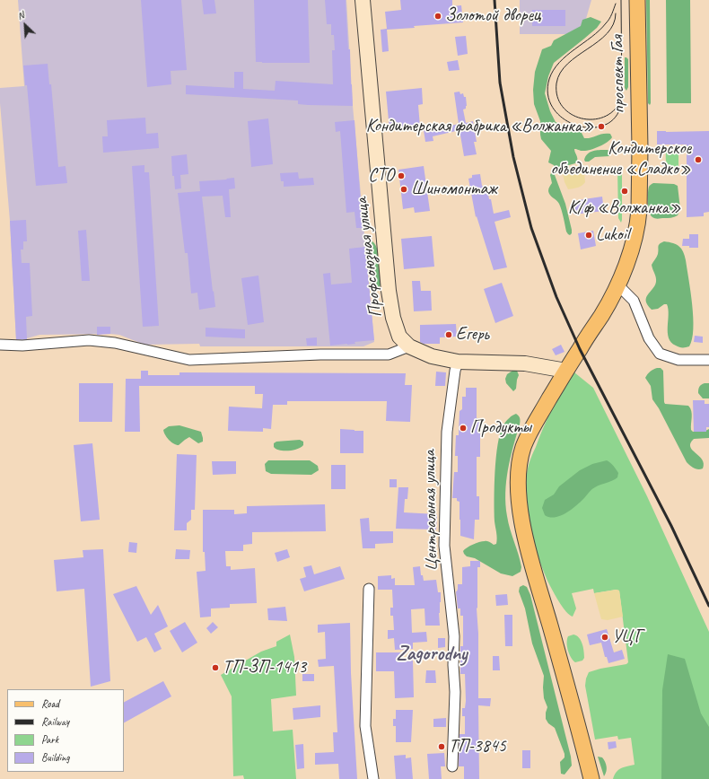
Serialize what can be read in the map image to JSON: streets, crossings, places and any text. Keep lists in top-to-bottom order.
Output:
{
  "streets": {
    "main road": ["проспект Гая"],
    "street": ["Профсоюзная улица", "Центральная улица"]
  },
  "crossings": [
    ["проспект Гая", "Профсоюзная улица"],
    ["Профсоюзная улица", "Центральная улица"]
  ],
  "districts": ["Zagorodny"],
  "places": [
    "Золотой дворец",
    "Кондитерская фабрика «Волжанка»",
    "Кондитерское объединение «Сладко»",
    "СТО",
    "Шиномонтаж",
    "К/ф «Волжанка»",
    "Lukoil",
    "Егерь",
    "Продукты",
    "УЦГ",
    "ТП-ЗП-1413",
    "ТП-3845"
  ],
  "legend": [
    "Road",
    "Railway",
    "Park",
    "Building"
  ],
  "north": "top left"
}
